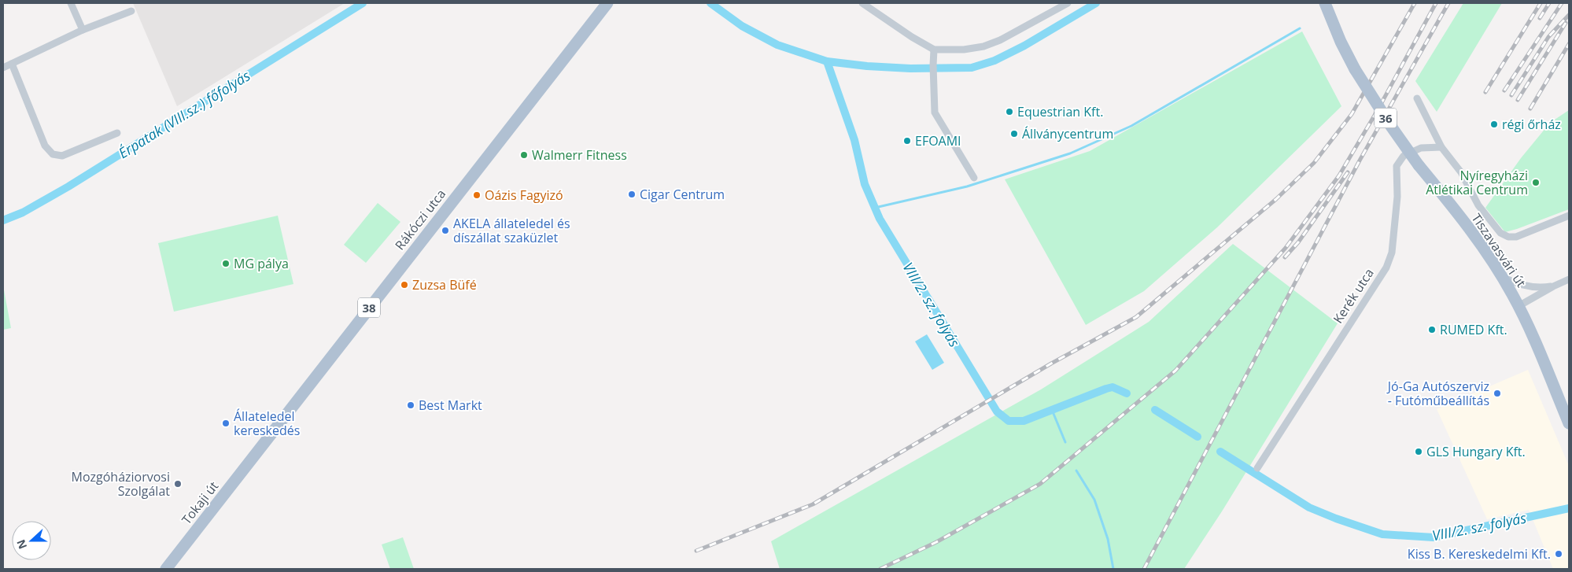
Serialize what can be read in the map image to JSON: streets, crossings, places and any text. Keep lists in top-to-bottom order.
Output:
{
  "streets": {
    "main road": [
      "36",
      "Rákóczi utca",
      "Tiszavasvári út",
      "38",
      "Tokaji út"
    ],
    "street": ["Kerék utca"]
  },
  "crossings": [
    ["Rákóczi utca", "Tokaji út"]
  ],
  "water": ["Érpatak (VIII.sz.) főfolyás", "VIII/2. sz. folyás"],
  "places": [
    "Equestrian Kft.",
    "régi őrház",
    "Állványcentrum",
    "EFOAMI",
    "Walmerr Fitness",
    "Nyíregyházi Atlétikai Centrum",
    "Cigar Centrum",
    "Oázis Fagyizó",
    "AKELA állateledel és díszállat szaküzlet",
    "MG pálya",
    "Zuzsa Büfé",
    "RUMED Kft.",
    "Jó-Ga Autószerviz - Futóműbeállítás",
    "Best Markt",
    "Állateledel kereskedés",
    "GLS Hungary Kft.",
    "Mozgóháziorvosi Szolgálat",
    "Kiss B. Kereskedelmi Kft."
  ],
  "north": "left"
}
